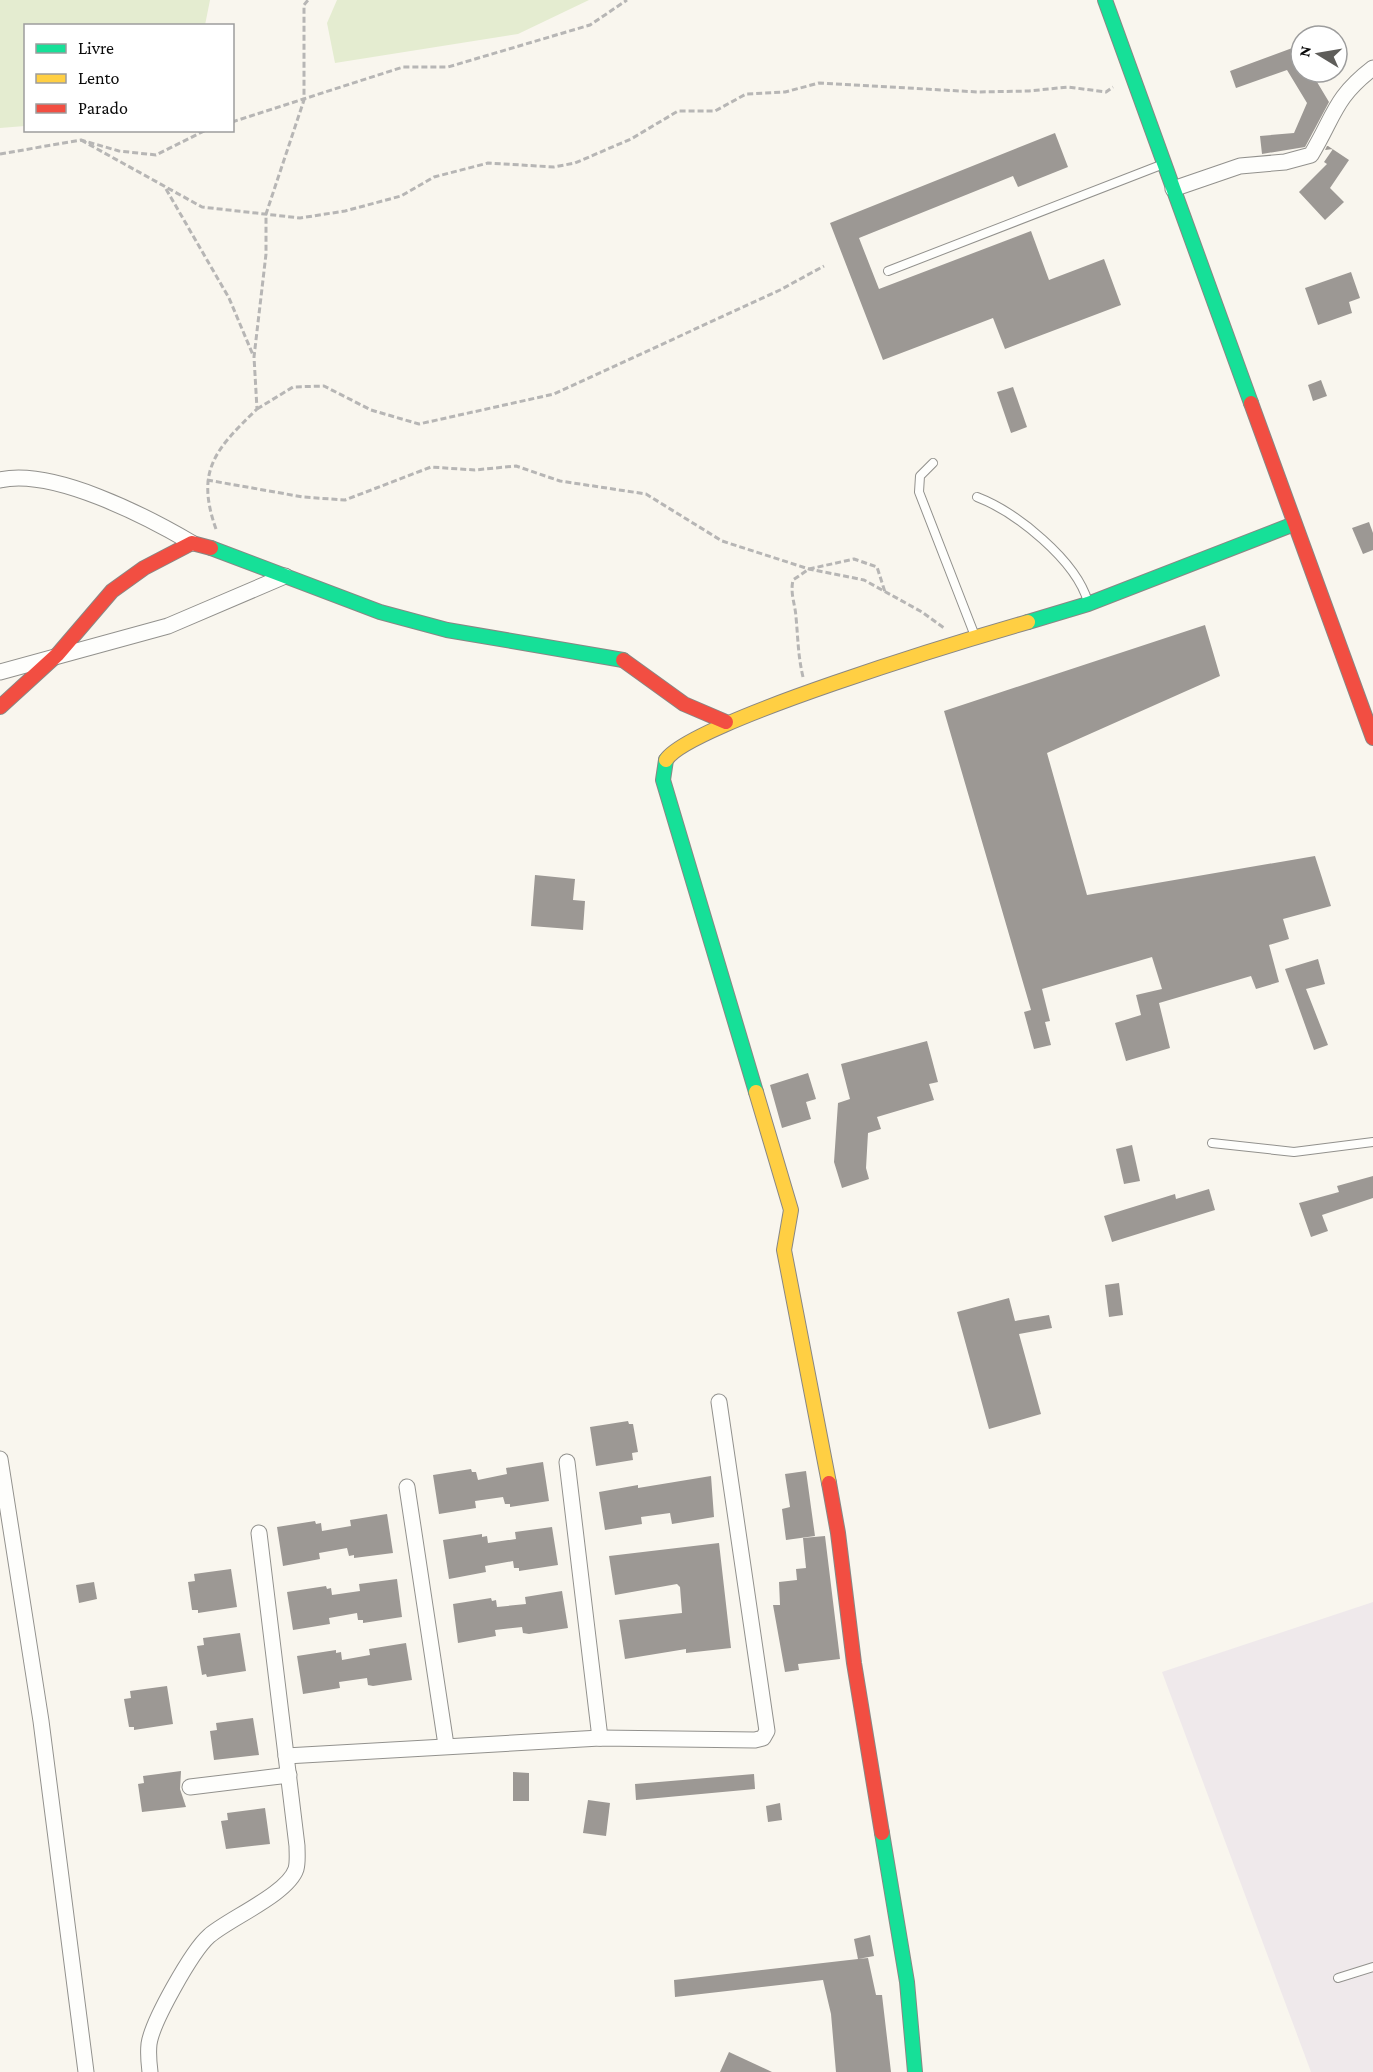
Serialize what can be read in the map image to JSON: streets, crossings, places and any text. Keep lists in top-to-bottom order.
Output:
{
  "legend": ["Livre", "Lento", "Parado"],
  "north": "left"
}
